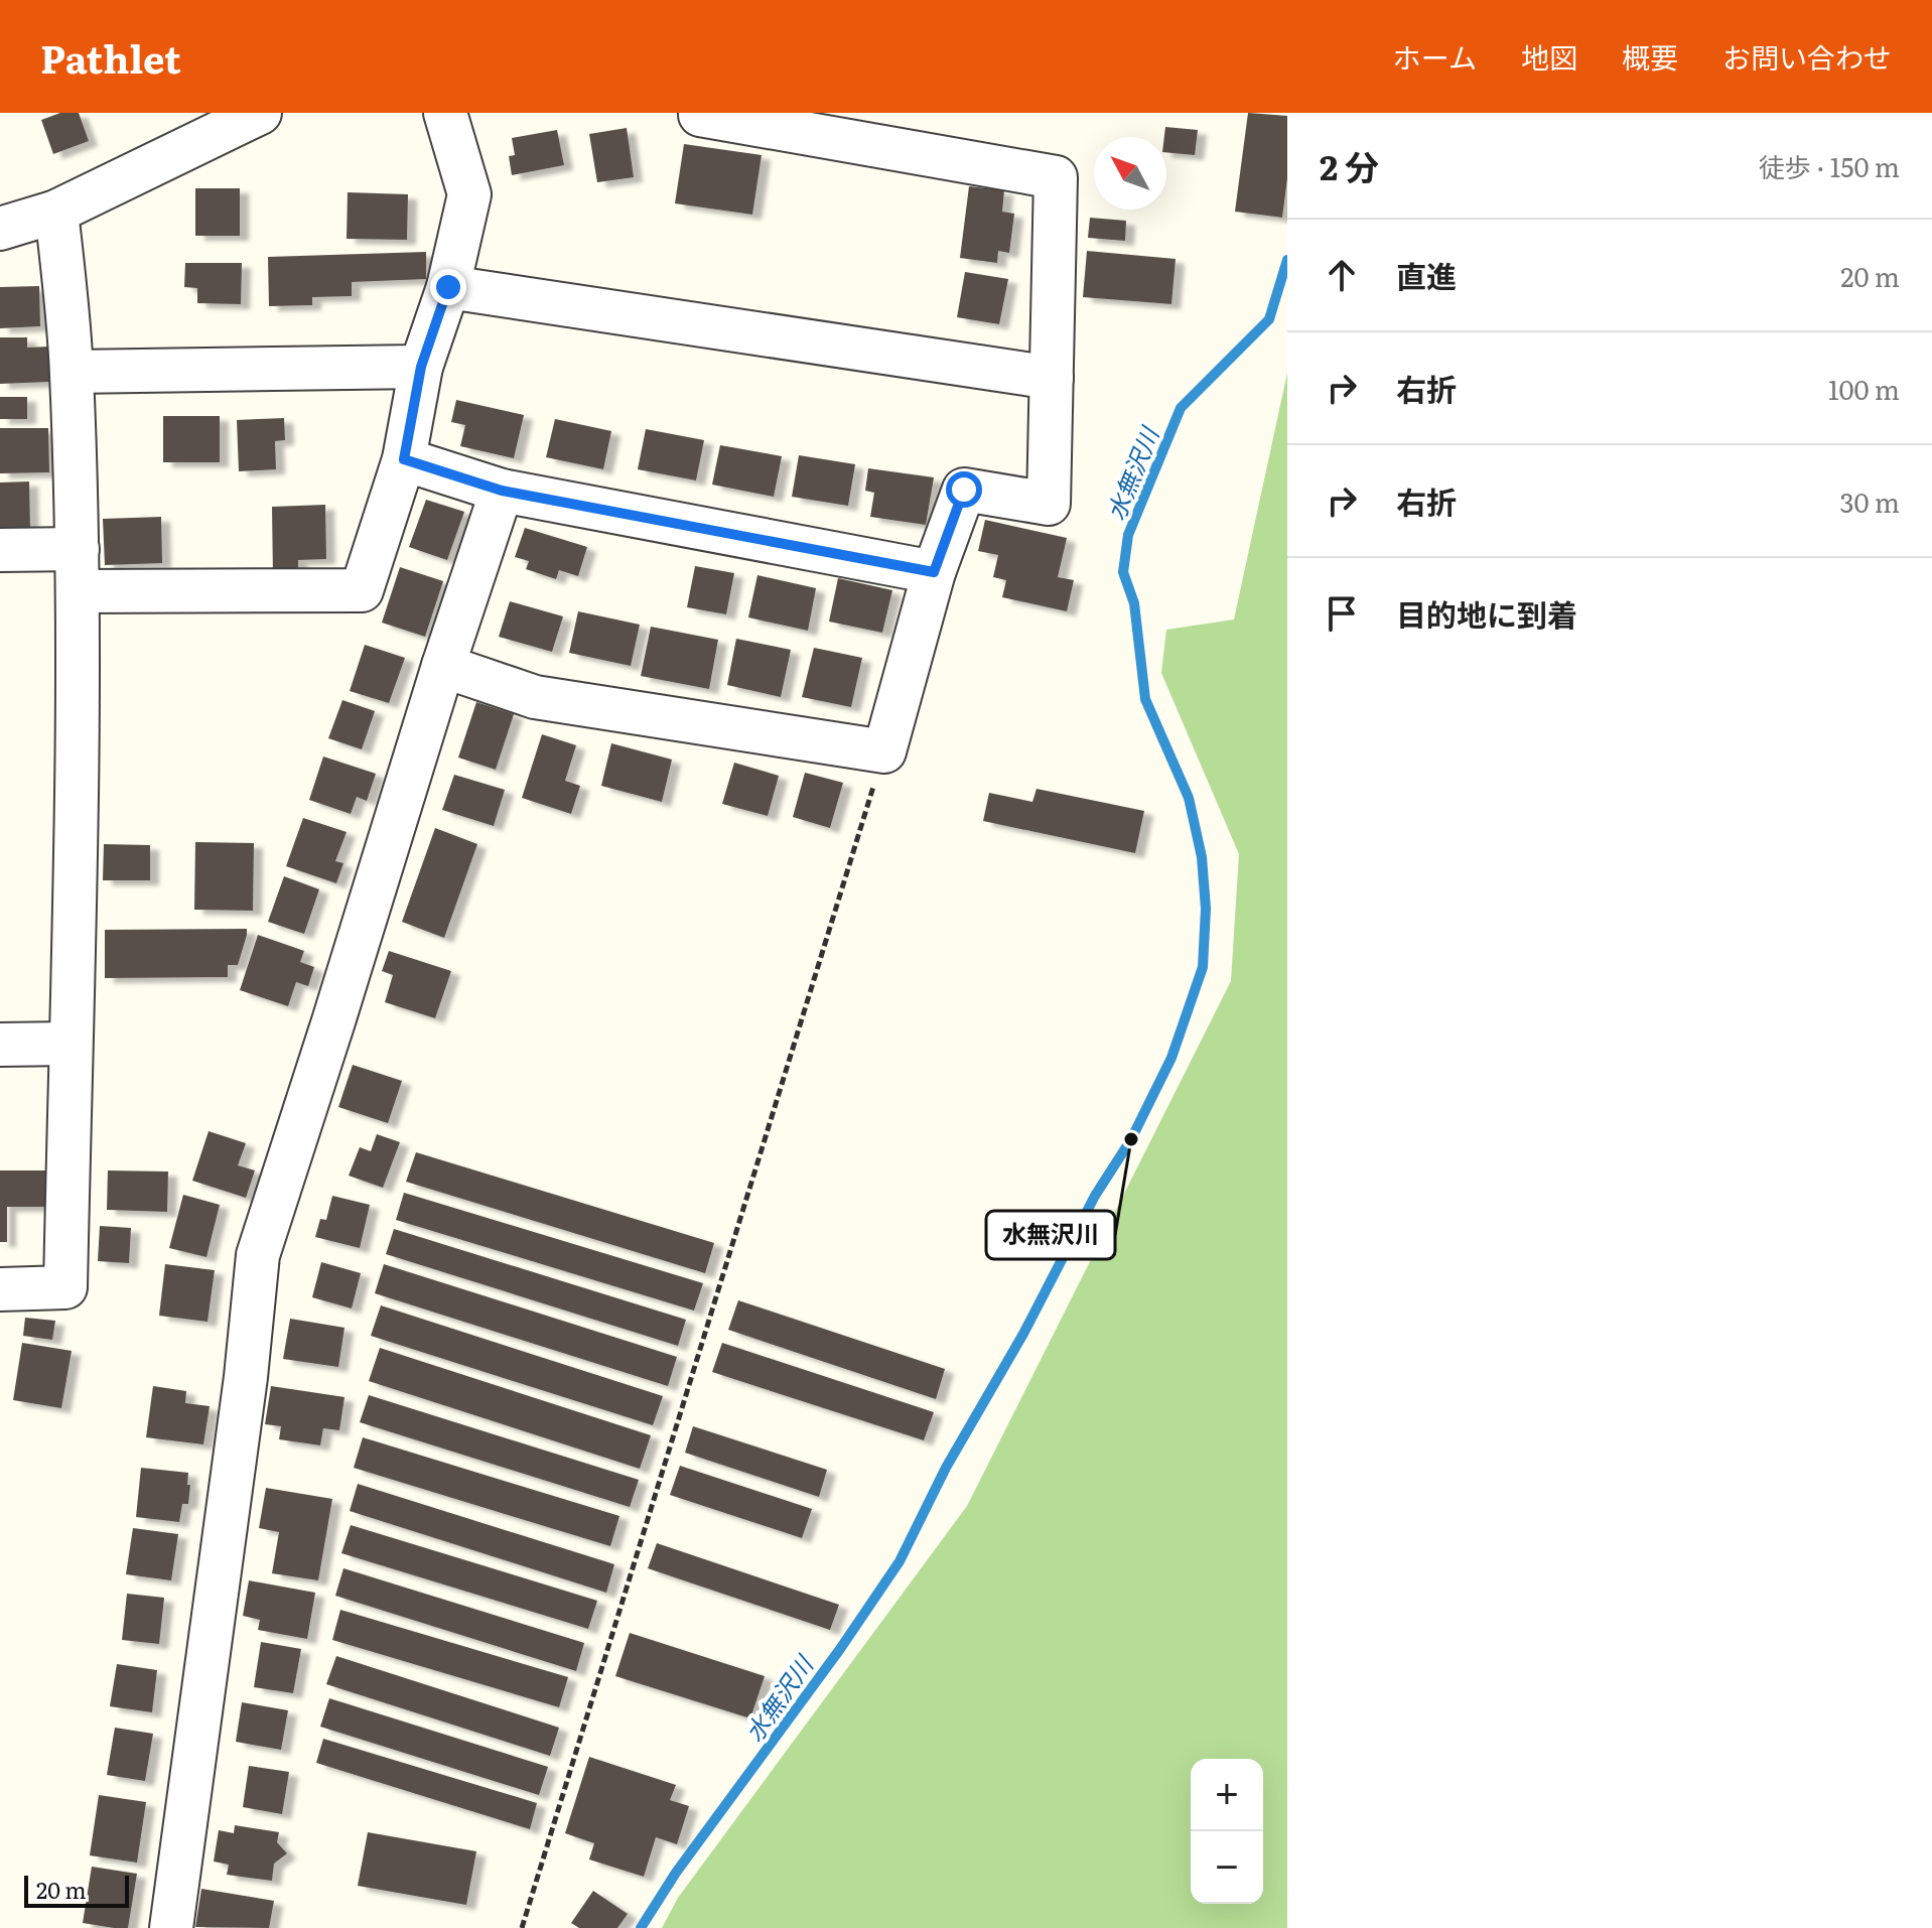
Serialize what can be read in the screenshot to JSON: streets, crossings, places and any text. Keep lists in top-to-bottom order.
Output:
{
  "water": ["水無沢川"],
  "places": ["水無沢川"],
  "scale_bar": "20 m",
  "north": "top left",
  "page": {
    "header": "Pathlet",
    "nav": [
      "ホーム",
      "地図",
      "概要",
      "お問い合わせ"
    ],
    "heading": ["2 分", "徒歩 · 150 m"],
    "list": [
      ["直進", "20 m"],
      ["右折", "100 m"],
      ["右折", "30 m"],
      "目的地に到着"
    ],
    "map_buttons": ["+", "−"],
    "scale": "20 m"
  }
}
